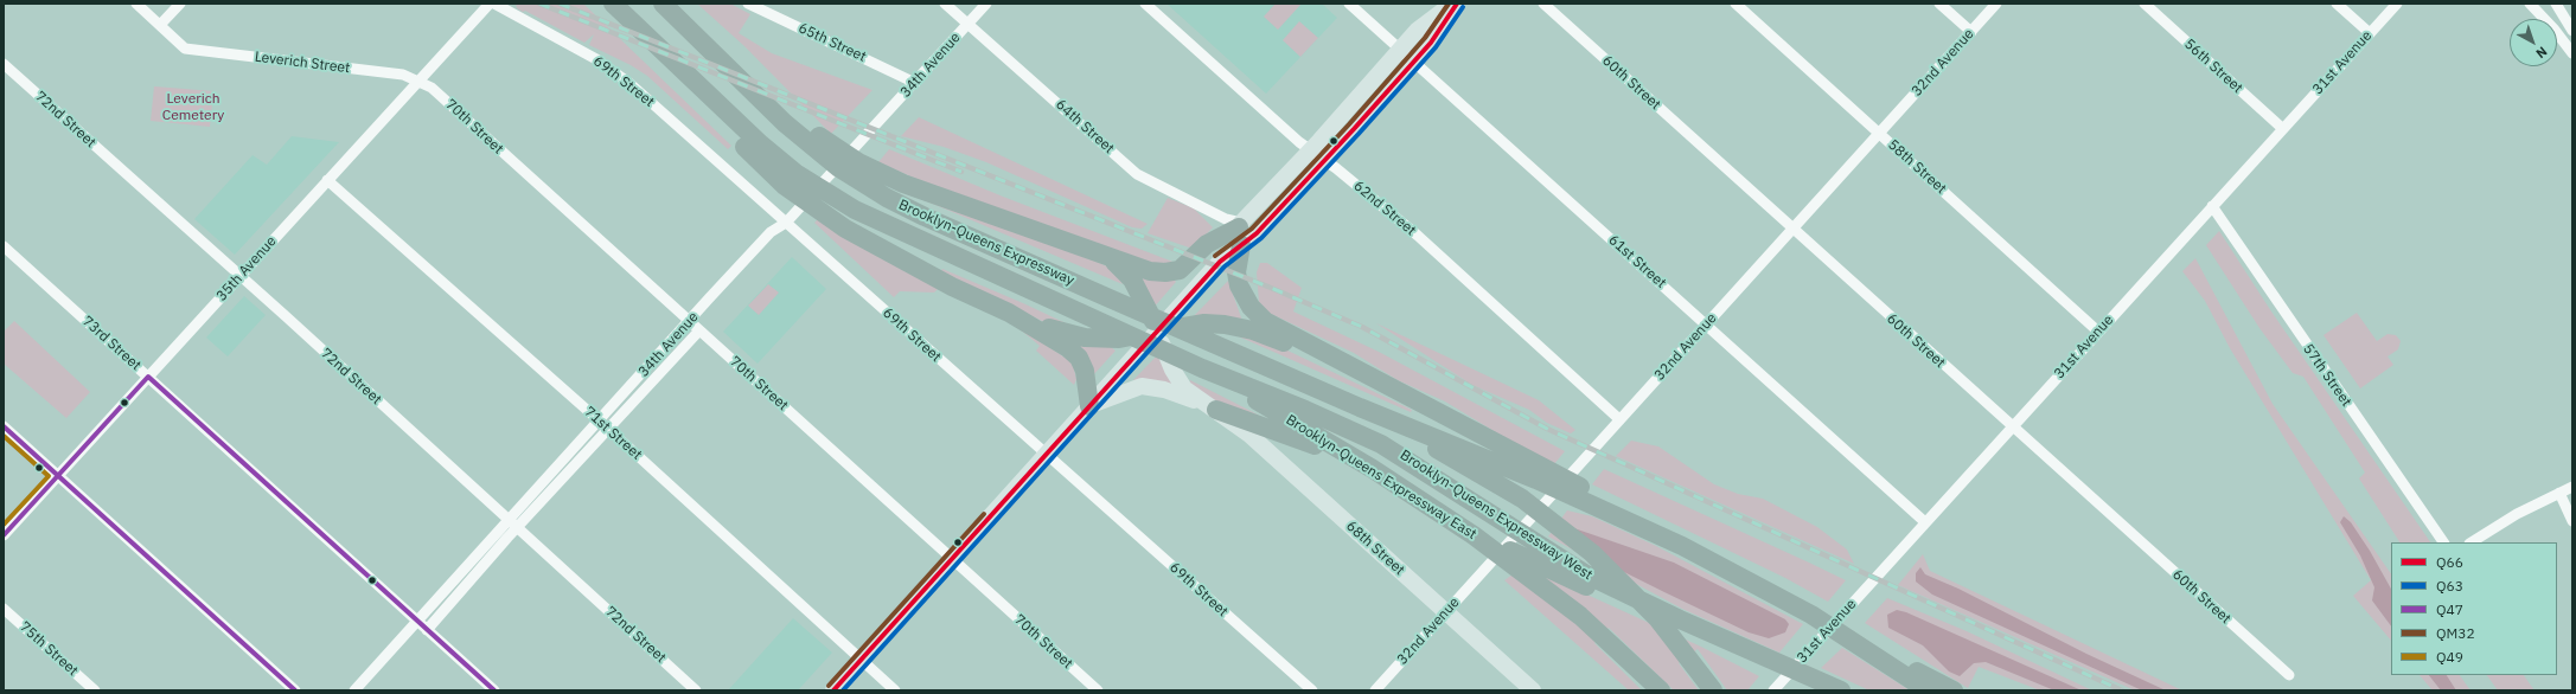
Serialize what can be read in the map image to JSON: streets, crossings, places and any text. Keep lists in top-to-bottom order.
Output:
{
  "streets": {
    "highway": ["Brooklyn-Queens Expressway", "Brooklyn-Queens Expressway East", "Brooklyn-Queens Expressway West"],
    "main road": ["68th Street"],
    "street": [
      "65th Street",
      "Leverich Street",
      "32nd Avenue",
      "31st Avenue",
      "34th Avenue",
      "56th Street",
      "69th Street",
      "60th Street",
      "72nd Street",
      "70th Street",
      "64th Street",
      "58th Street",
      "62nd Street",
      "61st Street",
      "35th Avenue",
      "73rd Street",
      "57th Street",
      "71st Street",
      "75th Street"
    ]
  },
  "crossings": [
    ["65th Street", "34th Avenue"],
    ["Leverich Street", "70th Street"],
    ["Leverich Street", "35th Avenue"],
    ["32nd Avenue", "60th Street"],
    ["32nd Avenue", "58th Street"],
    ["32nd Avenue", "62nd Street"],
    ["32nd Avenue", "61st Street"],
    ["32nd Avenue", "68th Street"],
    ["31st Avenue", "56th Street"],
    ["31st Avenue", "60th Street"],
    ["31st Avenue", "58th Street"],
    ["31st Avenue", "61st Street"],
    ["31st Avenue", "57th Street"],
    ["34th Avenue", "69th Street"],
    ["34th Avenue", "72nd Street"],
    ["34th Avenue", "70th Street"],
    ["34th Avenue", "64th Street"],
    ["34th Avenue", "73rd Street"],
    ["34th Avenue", "71st Street"],
    ["72nd Street", "35th Avenue"],
    ["70th Street", "35th Avenue"],
    ["Brooklyn-Queens Expressway", "Brooklyn-Queens Expressway East"],
    ["Brooklyn-Queens Expressway", "Brooklyn-Queens Expressway West"],
    ["35th Avenue", "73rd Street"],
    ["35th Avenue", "71st Street"],
    ["Brooklyn-Queens Expressway East", "Brooklyn-Queens Expressway West"]
  ],
  "parks": ["Leverich Cemetery"],
  "lines": [
    "transit line Q66",
    "transit line QM32",
    "transit line Q63",
    "transit line Q47",
    "transit line Q49"
  ],
  "legend": [
    "Q66",
    "Q63",
    "Q47",
    "QM32",
    "Q49"
  ],
  "north": "bottom right"
}
